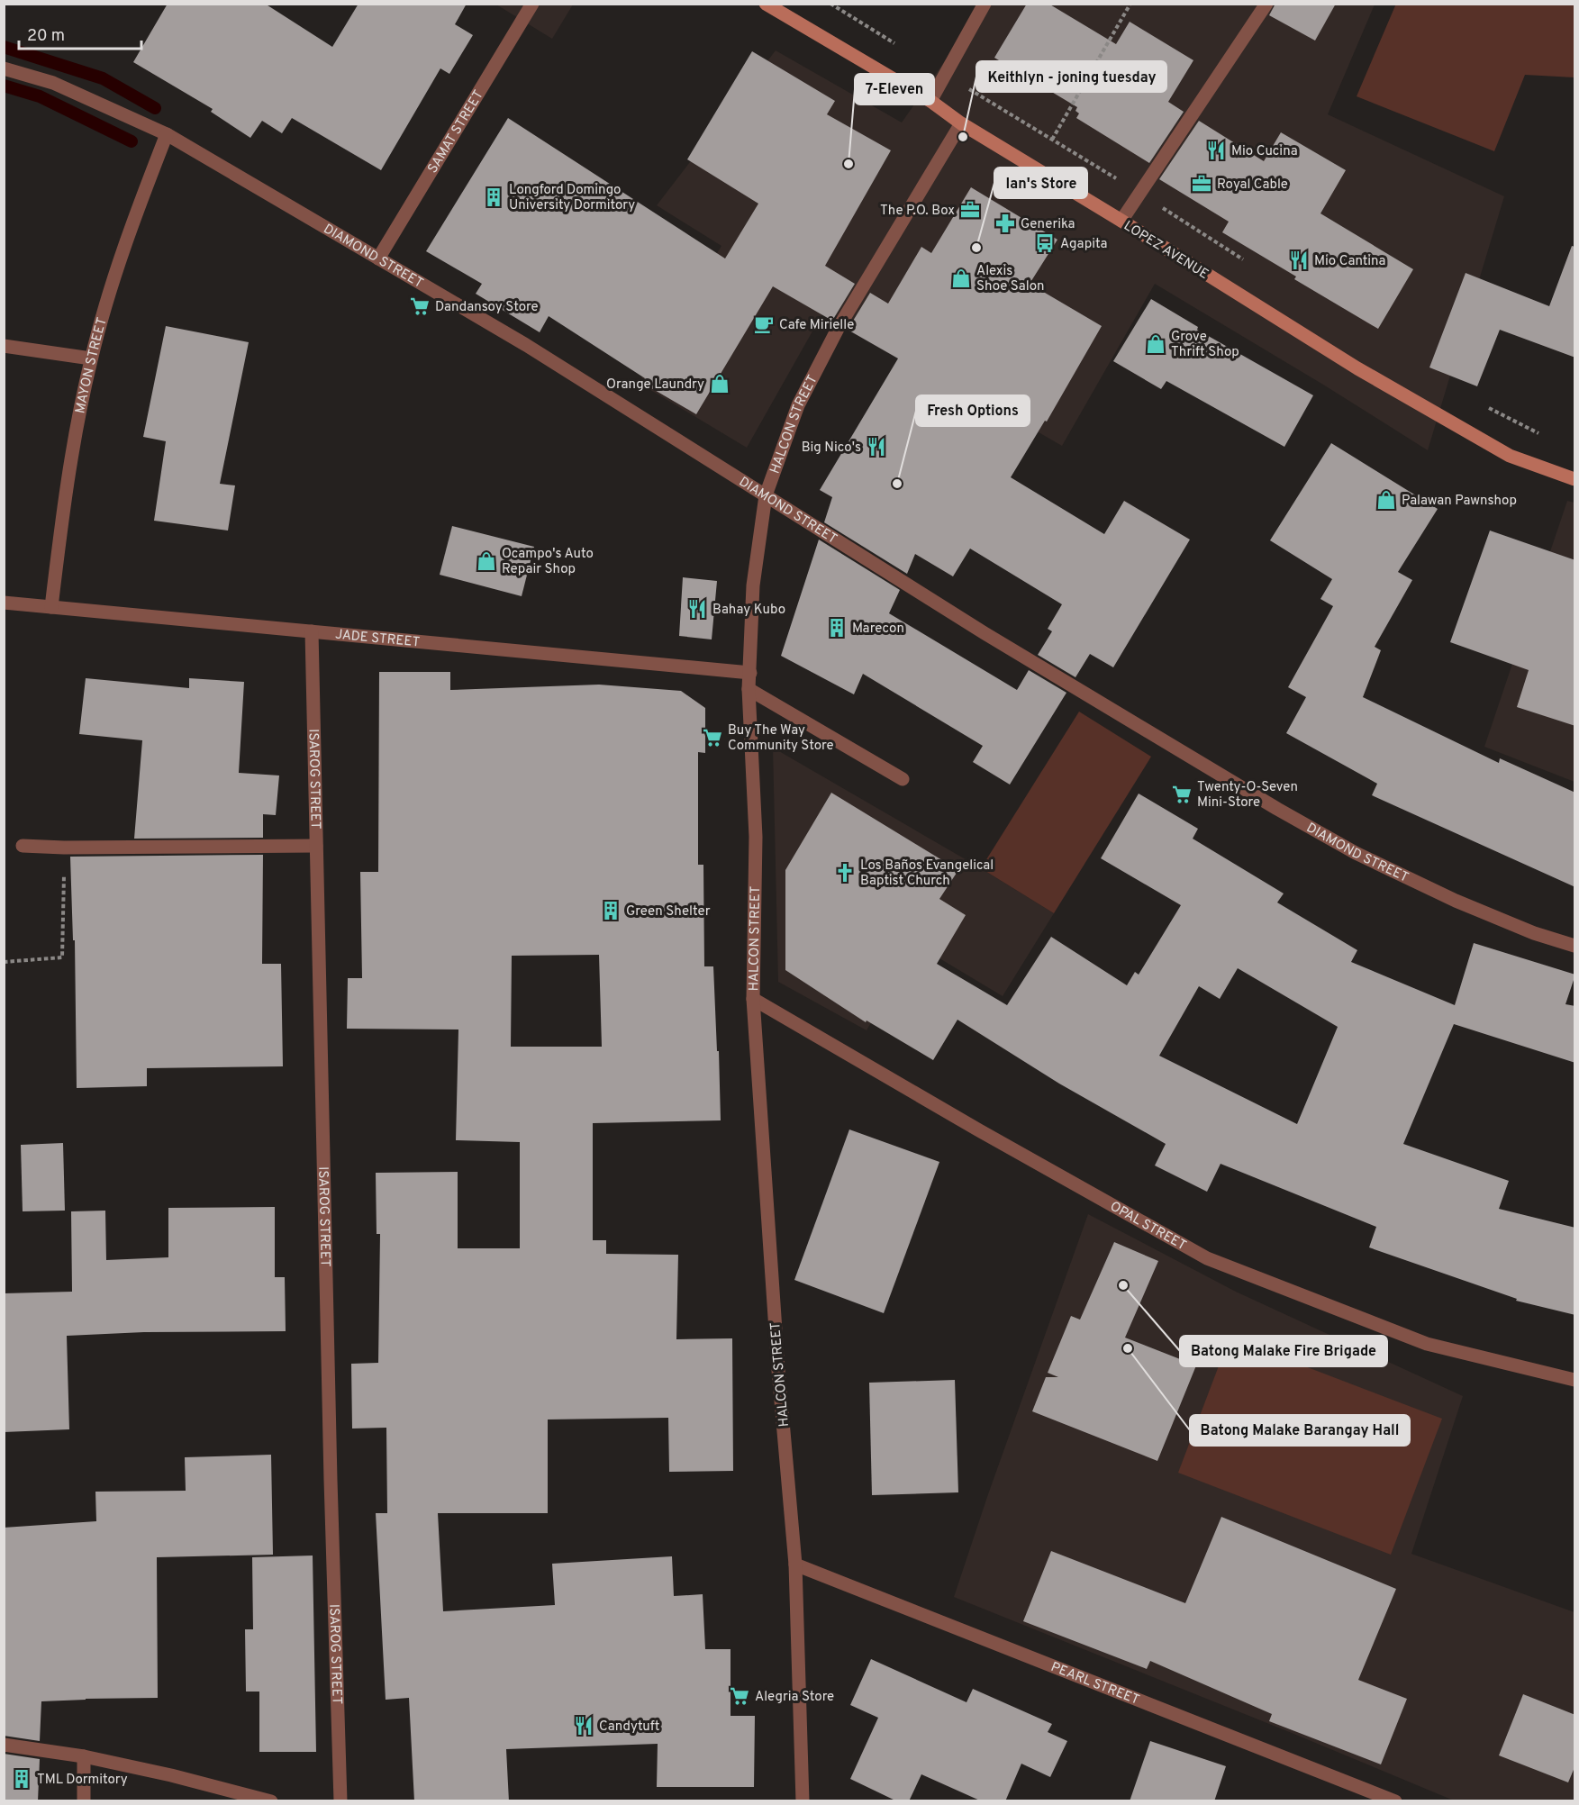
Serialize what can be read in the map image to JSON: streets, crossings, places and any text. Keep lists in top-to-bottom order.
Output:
{
  "streets": {
    "main road": ["LOPEZ AVENUE"],
    "street": [
      "SAMAT STREET",
      "DIAMOND STREET",
      "MAYON STREET",
      "HALCON STREET",
      "JADE STREET",
      "ISAROG STREET",
      "OPAL STREET",
      "PEARL STREET"
    ]
  },
  "crossings": [
    ["SAMAT STREET", "DIAMOND STREET"],
    ["LOPEZ AVENUE", "HALCON STREET"],
    ["DIAMOND STREET", "MAYON STREET"],
    ["DIAMOND STREET", "HALCON STREET"],
    ["MAYON STREET", "JADE STREET"],
    ["HALCON STREET", "JADE STREET"],
    ["HALCON STREET", "OPAL STREET"],
    ["HALCON STREET", "PEARL STREET"],
    ["JADE STREET", "ISAROG STREET"]
  ],
  "places": {
    "other": [
      "Keithlyn - joning tuesday",
      "7-Eleven",
      "Ian's Store",
      "Fresh Options",
      "Batong Malake Fire Brigade",
      "Batong Malake Barangay Hall"
    ],
    "restaurant": [
      "Mio Cucina",
      "Mio Cantina",
      "Big Nico's",
      "Bahay Kubo",
      "Candytuft"
    ],
    "office": ["Royal Cable", "The P.O. Box"],
    "building": [
      "Longford Domingo University Dormitory",
      "Marecon",
      "Green Shelter",
      "TML Dormitory"
    ],
    "pharmacy": ["Generika"],
    "bus stop": ["Agapita"],
    "shop": [
      "Alexis Shoe Salon",
      "Grove Thrift Shop",
      "Orange Laundry",
      "Palawan Pawnshop",
      "Ocampo's Auto Repair Shop"
    ],
    "supermarket": [
      "Dandansoy Store",
      "Buy The Way Community Store",
      "Twenty-O-Seven Mini-Store",
      "Alegria Store"
    ],
    "cafe": ["Cafe Mirielle"],
    "church": ["Los Baños Evangelical Baptist Church"]
  },
  "scale_bar": "20 m"
}
